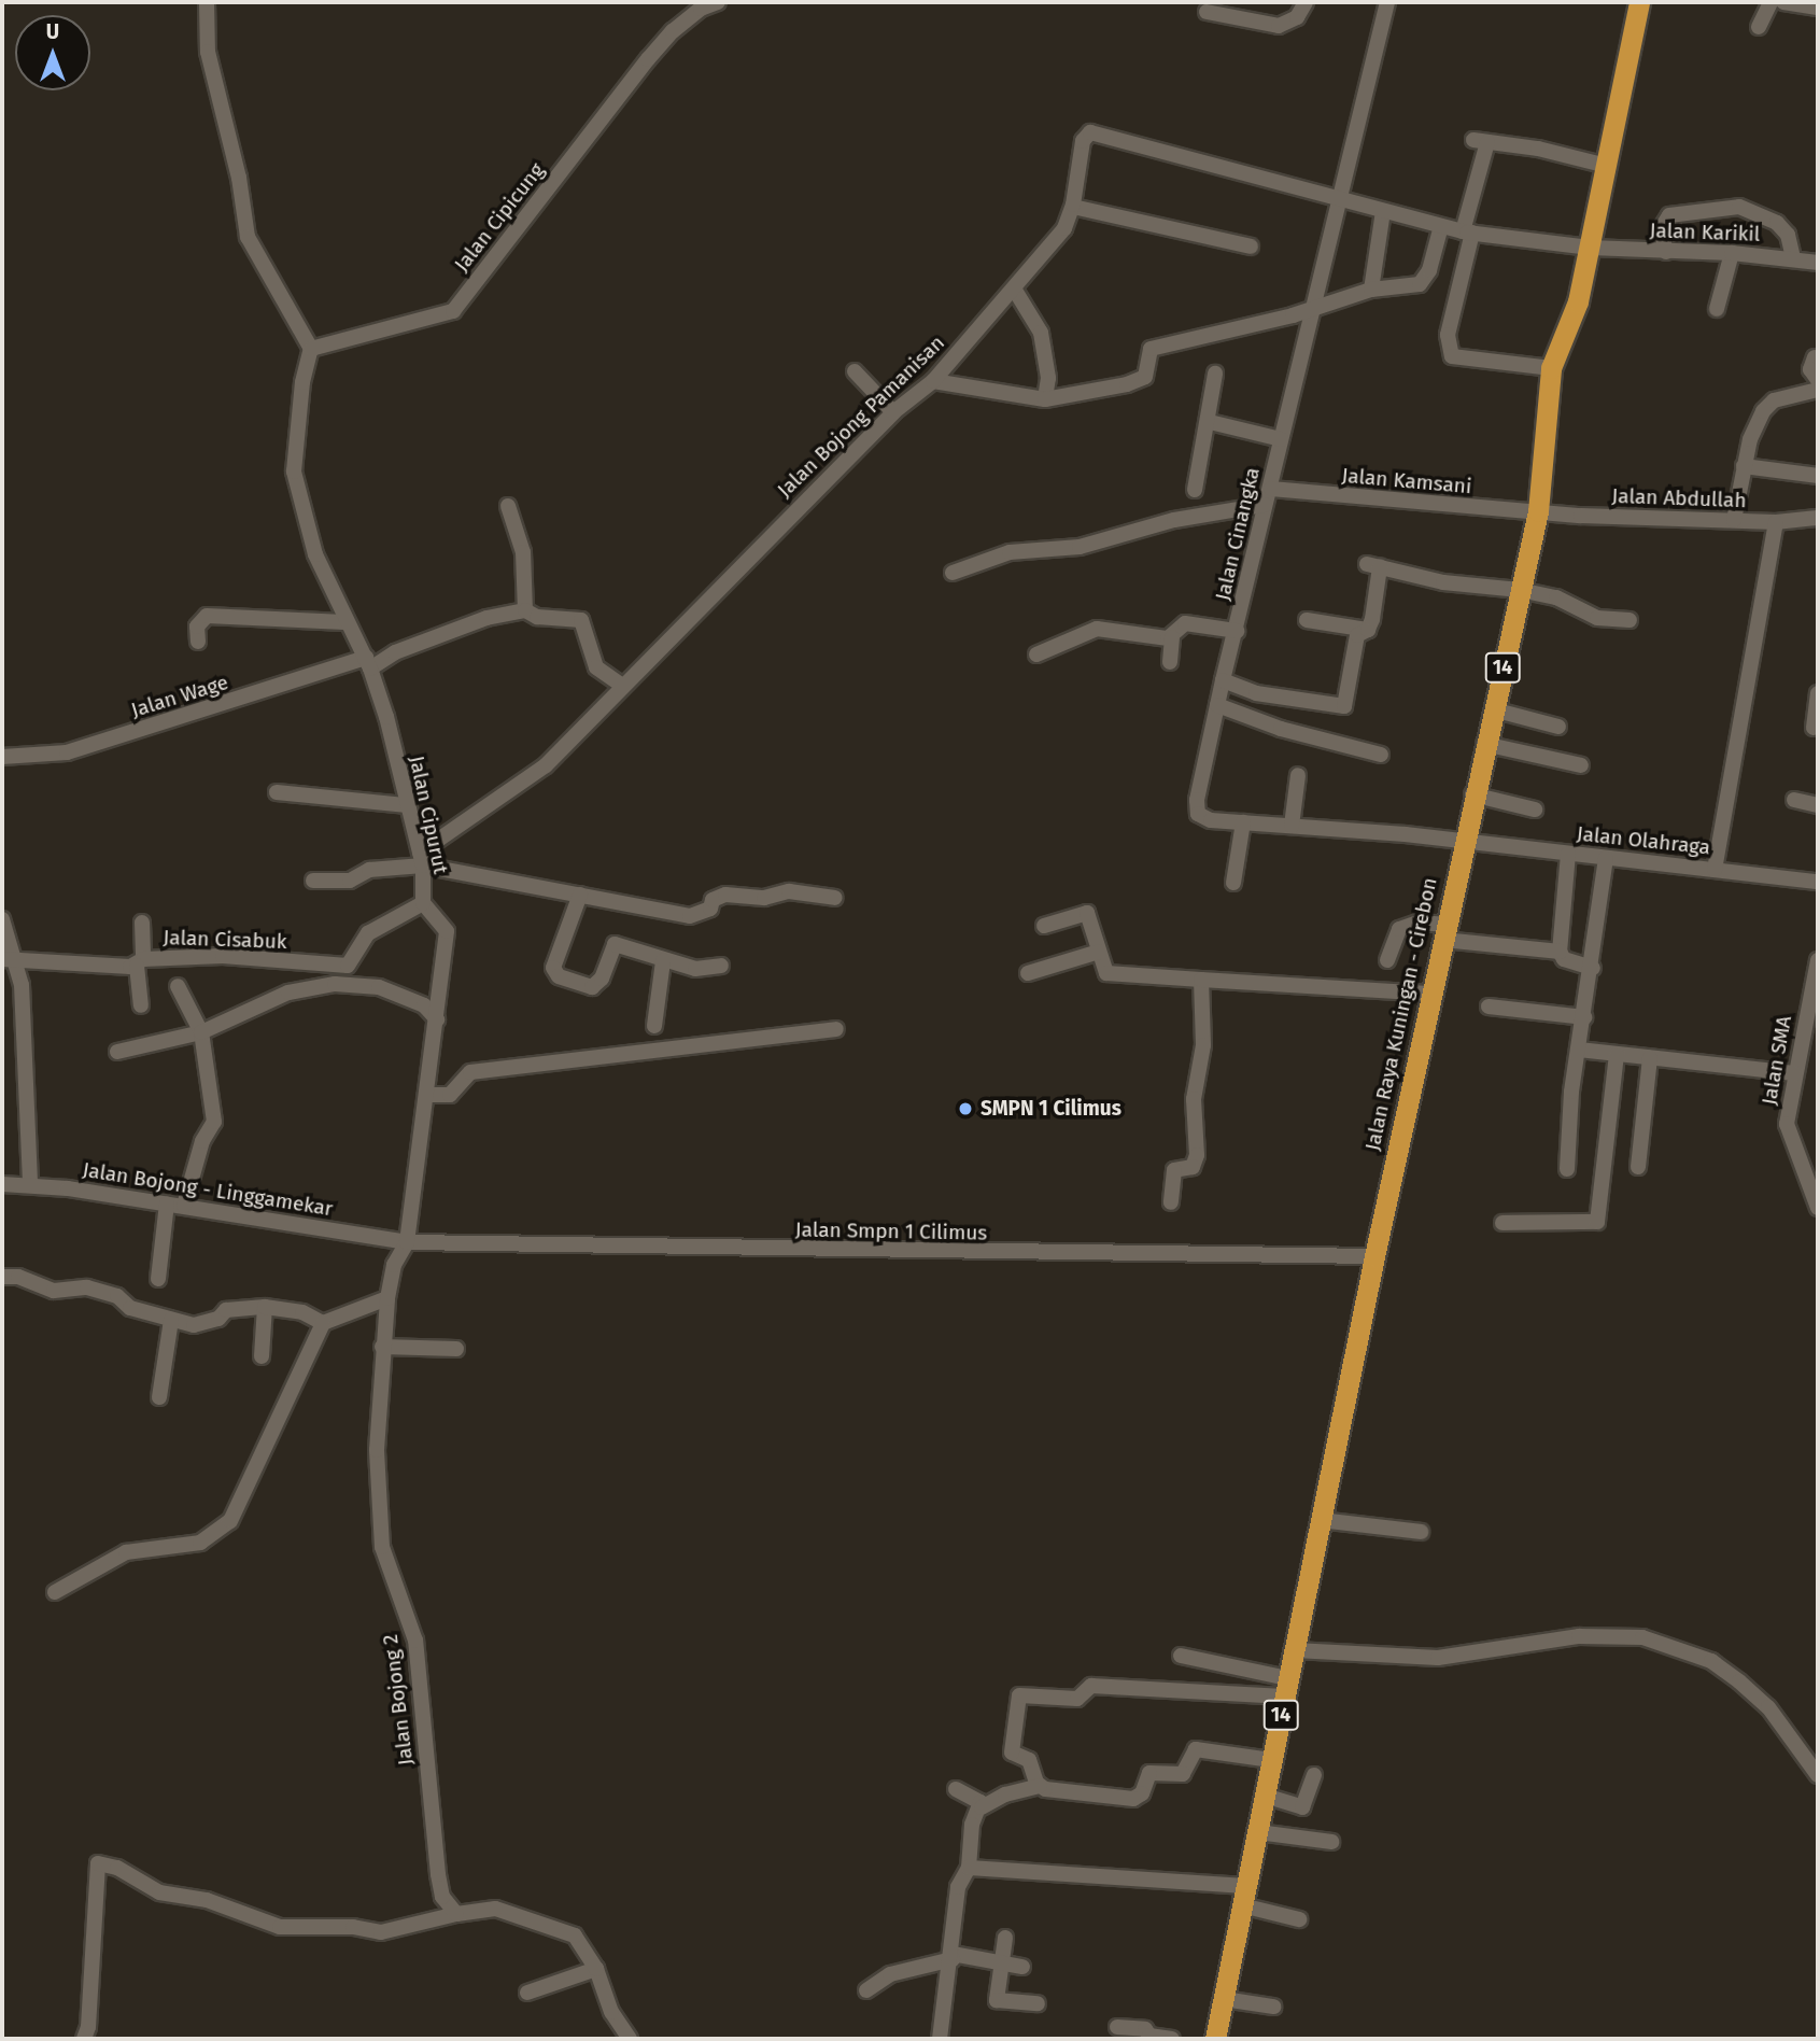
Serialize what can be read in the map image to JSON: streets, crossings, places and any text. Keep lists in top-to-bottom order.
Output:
{
  "streets": {
    "highway": ["14", "Jalan Raya Kuningan - Cirebon"],
    "street": [
      "Jalan Cipicung",
      "Jalan Karikil",
      "Jalan Bojong Pamanisan",
      "Jalan Kamsani",
      "Jalan Abdullah",
      "Jalan Cinangka",
      "Jalan Wage",
      "Jalan Cipurut",
      "Jalan Olahraga",
      "Jalan Cisabuk",
      "Jalan SMA",
      "Jalan Bojong - Linggamekar",
      "Jalan Smpn 1 Cilimus",
      "Jalan Bojong 2"
    ]
  },
  "crossings": [
    ["Jalan Cipicung", "Jalan Cipurut"],
    ["Jalan Karikil", "Jalan Bojong Pamanisan"],
    ["Jalan Karikil", "Jalan Raya Kuningan - Cirebon"],
    ["Jalan Bojong Pamanisan", "Jalan Cinangka"],
    ["Jalan Bojong Pamanisan", "Jalan Cipurut"],
    ["Jalan Bojong Pamanisan", "Jalan Raya Kuningan - Cirebon"],
    ["Jalan Kamsani", "Jalan Abdullah"],
    ["Jalan Kamsani", "Jalan Cinangka"],
    ["Jalan Kamsani", "Jalan Raya Kuningan - Cirebon"],
    ["Jalan Abdullah", "Jalan Raya Kuningan - Cirebon"],
    ["Jalan Cinangka", "Jalan Olahraga"],
    ["Jalan Cinangka", "Jalan Raya Kuningan - Cirebon"],
    ["Jalan Wage", "Jalan Cipurut"],
    ["Jalan Cipurut", "Jalan Cisabuk"],
    ["Jalan Cipurut", "Jalan Bojong - Linggamekar"],
    ["Jalan Cipurut", "Jalan Smpn 1 Cilimus"],
    ["Jalan Cipurut", "Jalan Bojong 2"],
    ["Jalan Olahraga", "Jalan Raya Kuningan - Cirebon"],
    ["Jalan Raya Kuningan - Cirebon", "Jalan Smpn 1 Cilimus"],
    ["Jalan Bojong - Linggamekar", "Jalan Smpn 1 Cilimus"],
    ["Jalan Bojong - Linggamekar", "Jalan Bojong 2"],
    ["Jalan Smpn 1 Cilimus", "Jalan Bojong 2"]
  ],
  "places": ["SMPN 1 Cilimus"],
  "north": "top"
}
